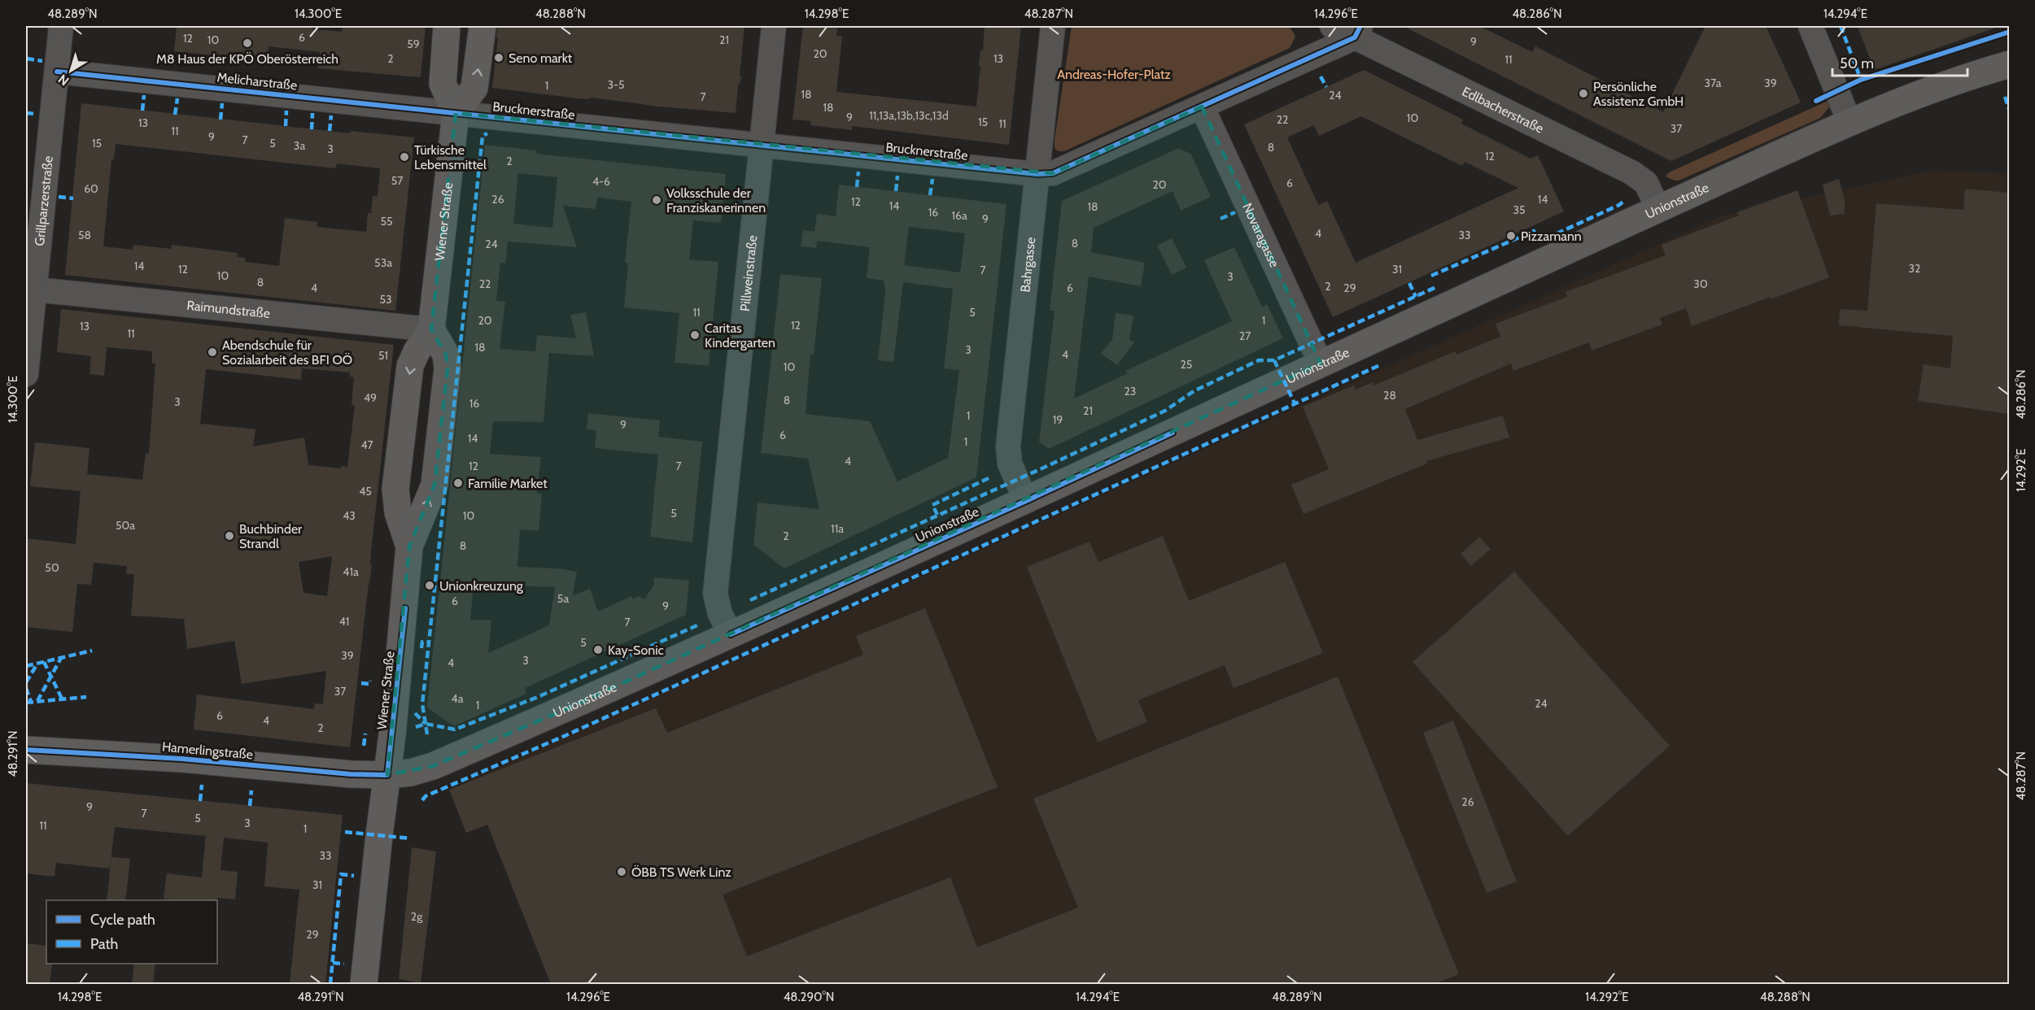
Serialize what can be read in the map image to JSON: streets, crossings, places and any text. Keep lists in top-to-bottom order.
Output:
{
  "streets": {
    "main road": ["Unionstraße", "Wiener Straße", "Hamerlingstraße"],
    "street": [
      "Melicharstraße",
      "Edlbacherstraße",
      "Brucknerstraße",
      "Grillparzerstraße",
      "Novaragasse",
      "Bahrgasse",
      "Pillweinstraße",
      "Raimundstraße"
    ]
  },
  "crossings": [
    ["Melicharstraße", "Brucknerstraße"],
    ["Melicharstraße", "Grillparzerstraße"],
    ["Melicharstraße", "Wiener Straße"],
    ["Edlbacherstraße", "Brucknerstraße"],
    ["Edlbacherstraße", "Unionstraße"],
    ["Brucknerstraße", "Wiener Straße"],
    ["Brucknerstraße", "Novaragasse"],
    ["Brucknerstraße", "Bahrgasse"],
    ["Brucknerstraße", "Pillweinstraße"],
    ["Grillparzerstraße", "Raimundstraße"],
    ["Unionstraße", "Wiener Straße"],
    ["Unionstraße", "Novaragasse"],
    ["Unionstraße", "Bahrgasse"],
    ["Unionstraße", "Pillweinstraße"],
    ["Unionstraße", "Hamerlingstraße"],
    ["Wiener Straße", "Raimundstraße"],
    ["Wiener Straße", "Hamerlingstraße"]
  ],
  "parks": ["Andreas-Hofer-Platz"],
  "places": [
    "M8 Haus der KPÖ Oberösterreich",
    "Seno markt",
    "Persönliche Assistenz GmbH",
    "Türkische Lebensmittel",
    "Volksschule der Franziskanerinnen",
    "Pizzamann",
    "Caritas Kindergarten",
    "Abendschule für Sozialarbeit des BFI OÖ",
    "Familie Market",
    "Buchbinder Strandl",
    "Unionkreuzung",
    "Kay-Sonic",
    "ÖBB TS Werk Linz"
  ],
  "house_numbers": [
    "6",
    "12",
    "10",
    "21",
    "9",
    "59",
    "20",
    "2",
    "13",
    "11",
    "37a",
    "39",
    "3-5",
    "1",
    "18",
    "24",
    "7",
    "18",
    "11,13a,13b,13c,13d",
    "9",
    "10",
    "22",
    "15",
    "13",
    "11",
    "37",
    "11",
    "9",
    "7",
    "15",
    "5",
    "3a",
    "8",
    "3",
    "12",
    "2",
    "57",
    "4-6",
    "6",
    "20",
    "60",
    "26",
    "14",
    "12",
    "14",
    "18",
    "35",
    "16",
    "16a",
    "9",
    "55",
    "4",
    "58",
    "33",
    "8",
    "24",
    "53a",
    "14",
    "32",
    "12",
    "31",
    "7",
    "10",
    "3",
    "8",
    "22",
    "30",
    "2",
    "4",
    "6",
    "29",
    "53",
    "11",
    "5",
    "20",
    "1",
    "12",
    "13",
    "11",
    "27",
    "18",
    "3",
    "4",
    "51",
    "25",
    "10",
    "23",
    "28",
    "49",
    "8",
    "3",
    "16",
    "21",
    "1",
    "19",
    "9",
    "6",
    "14",
    "1",
    "47",
    "4",
    "12",
    "7",
    "45",
    "5",
    "43",
    "10",
    "50a",
    "11a",
    "2",
    "8",
    "50",
    "41a",
    "5a",
    "6",
    "9",
    "41",
    "7",
    "5",
    "39",
    "3",
    "4",
    "37",
    "4a",
    "24",
    "1",
    "6",
    "4",
    "2",
    "26",
    "9",
    "7",
    "5",
    "3",
    "11",
    "1",
    "33",
    "31",
    "2g",
    "29"
  ],
  "legend": ["Cycle path", "Path"],
  "scale_bar": "50 m",
  "north": "bottom left",
  "coordinates": [
    "48.289°N",
    "14.300°E",
    "48.288°N",
    "14.298°E",
    "48.287°N",
    "14.296°E",
    "48.286°N",
    "14.294°E",
    "14.292°E",
    "48.291°N",
    "48.290°N"
  ]
}
